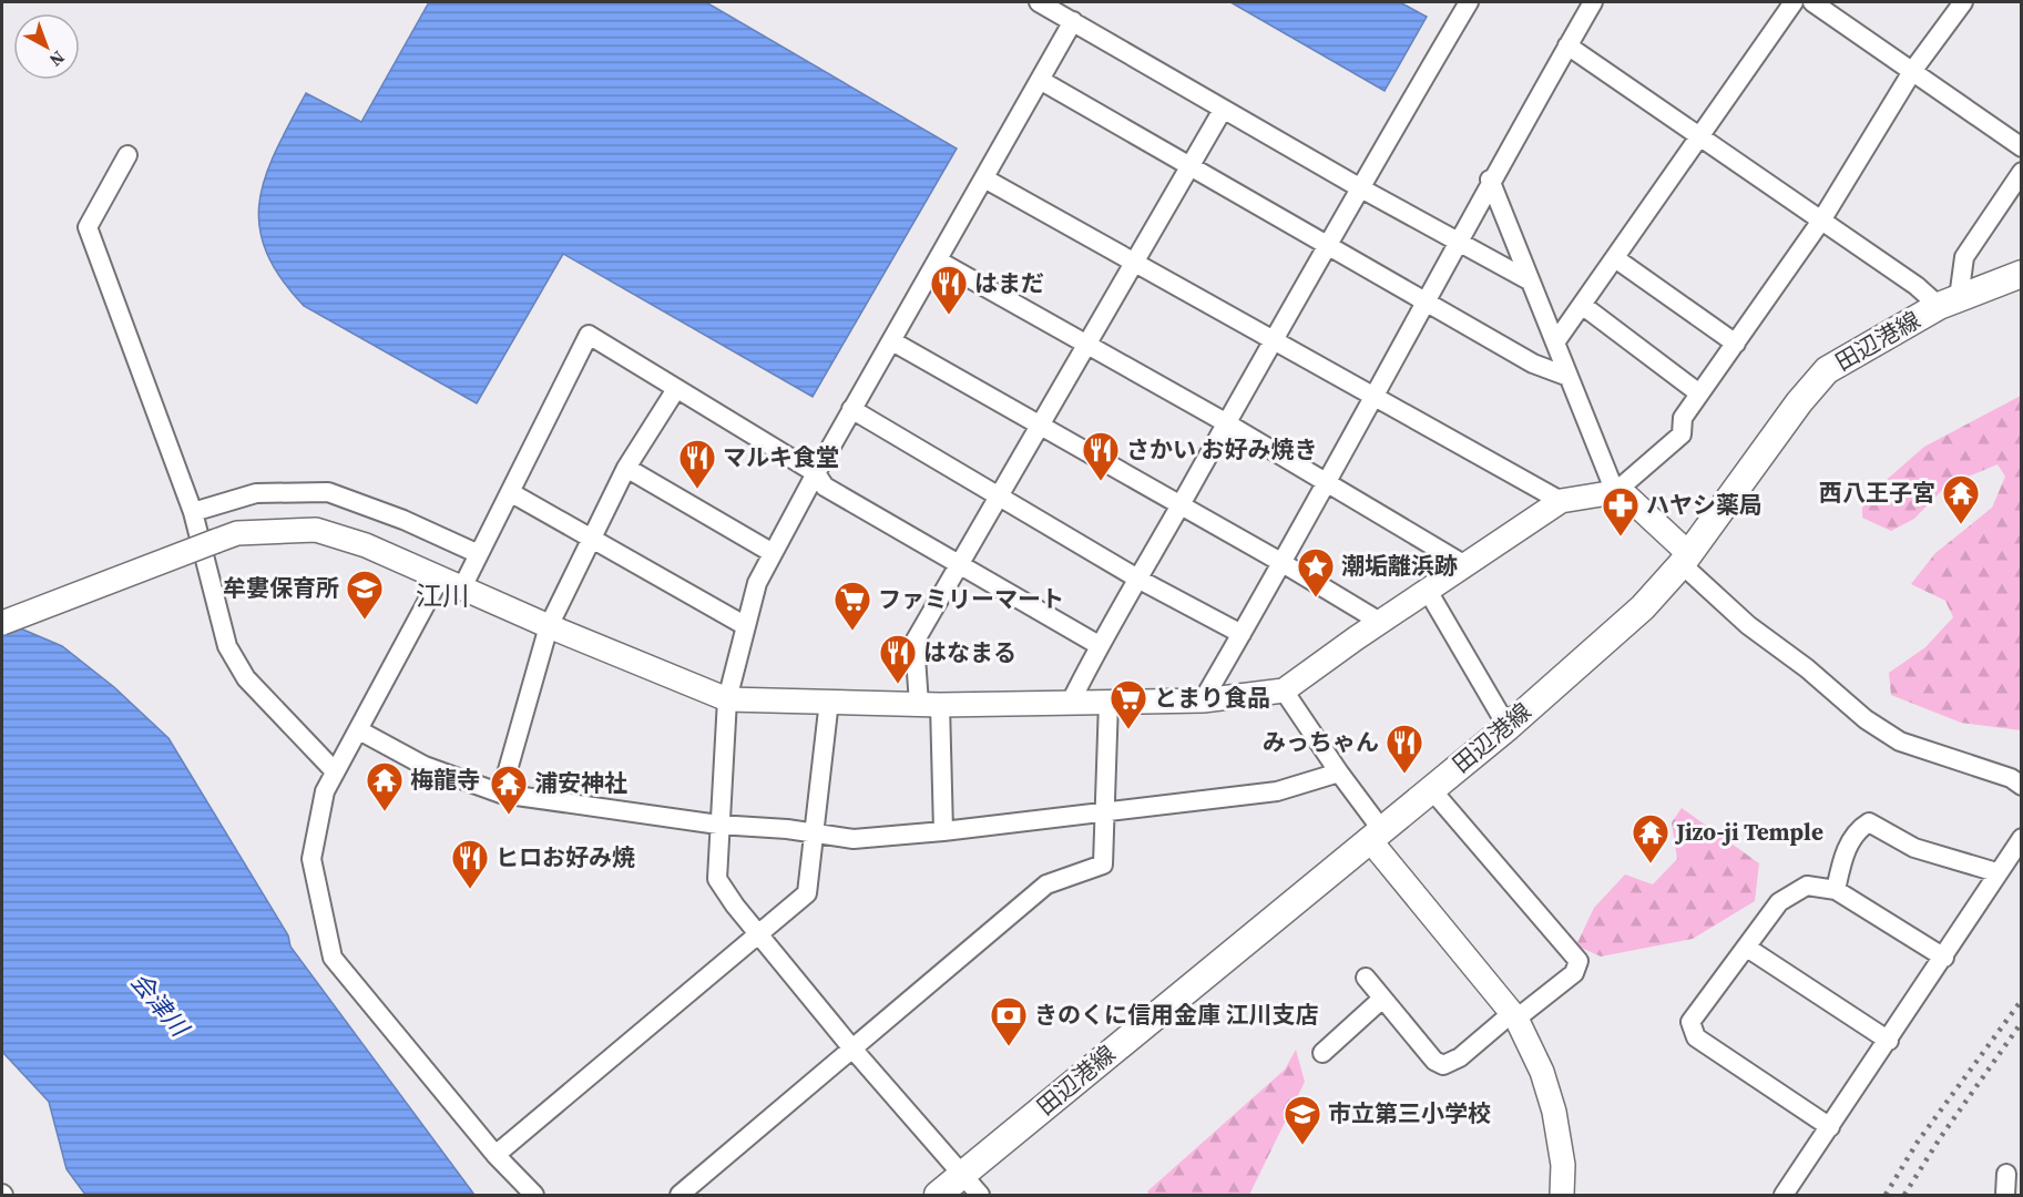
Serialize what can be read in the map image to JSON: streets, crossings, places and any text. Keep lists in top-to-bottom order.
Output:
{
  "streets": {
    "main road": ["田辺港線"]
  },
  "districts": ["江川"],
  "water": ["会津川"],
  "places": {
    "restaurant": [
      "はまだ",
      "さかい お好み焼き",
      "マルキ食堂",
      "はなまる",
      "みっちゃん",
      "ヒロお好み焼"
    ],
    "temple": [
      "西八王子宮",
      "梅龍寺",
      "浦安神社",
      "Jizo-ji Temple"
    ],
    "pharmacy": ["ハヤシ薬局"],
    "place": ["潮垢離浜跡"],
    "school or university": ["牟婁保育所", "市立第三小学校"],
    "supermarket": ["ファミリーマート", "とまり食品"],
    "bank": ["きのくに信用金庫 江川支店"]
  },
  "north": "bottom right"
}
